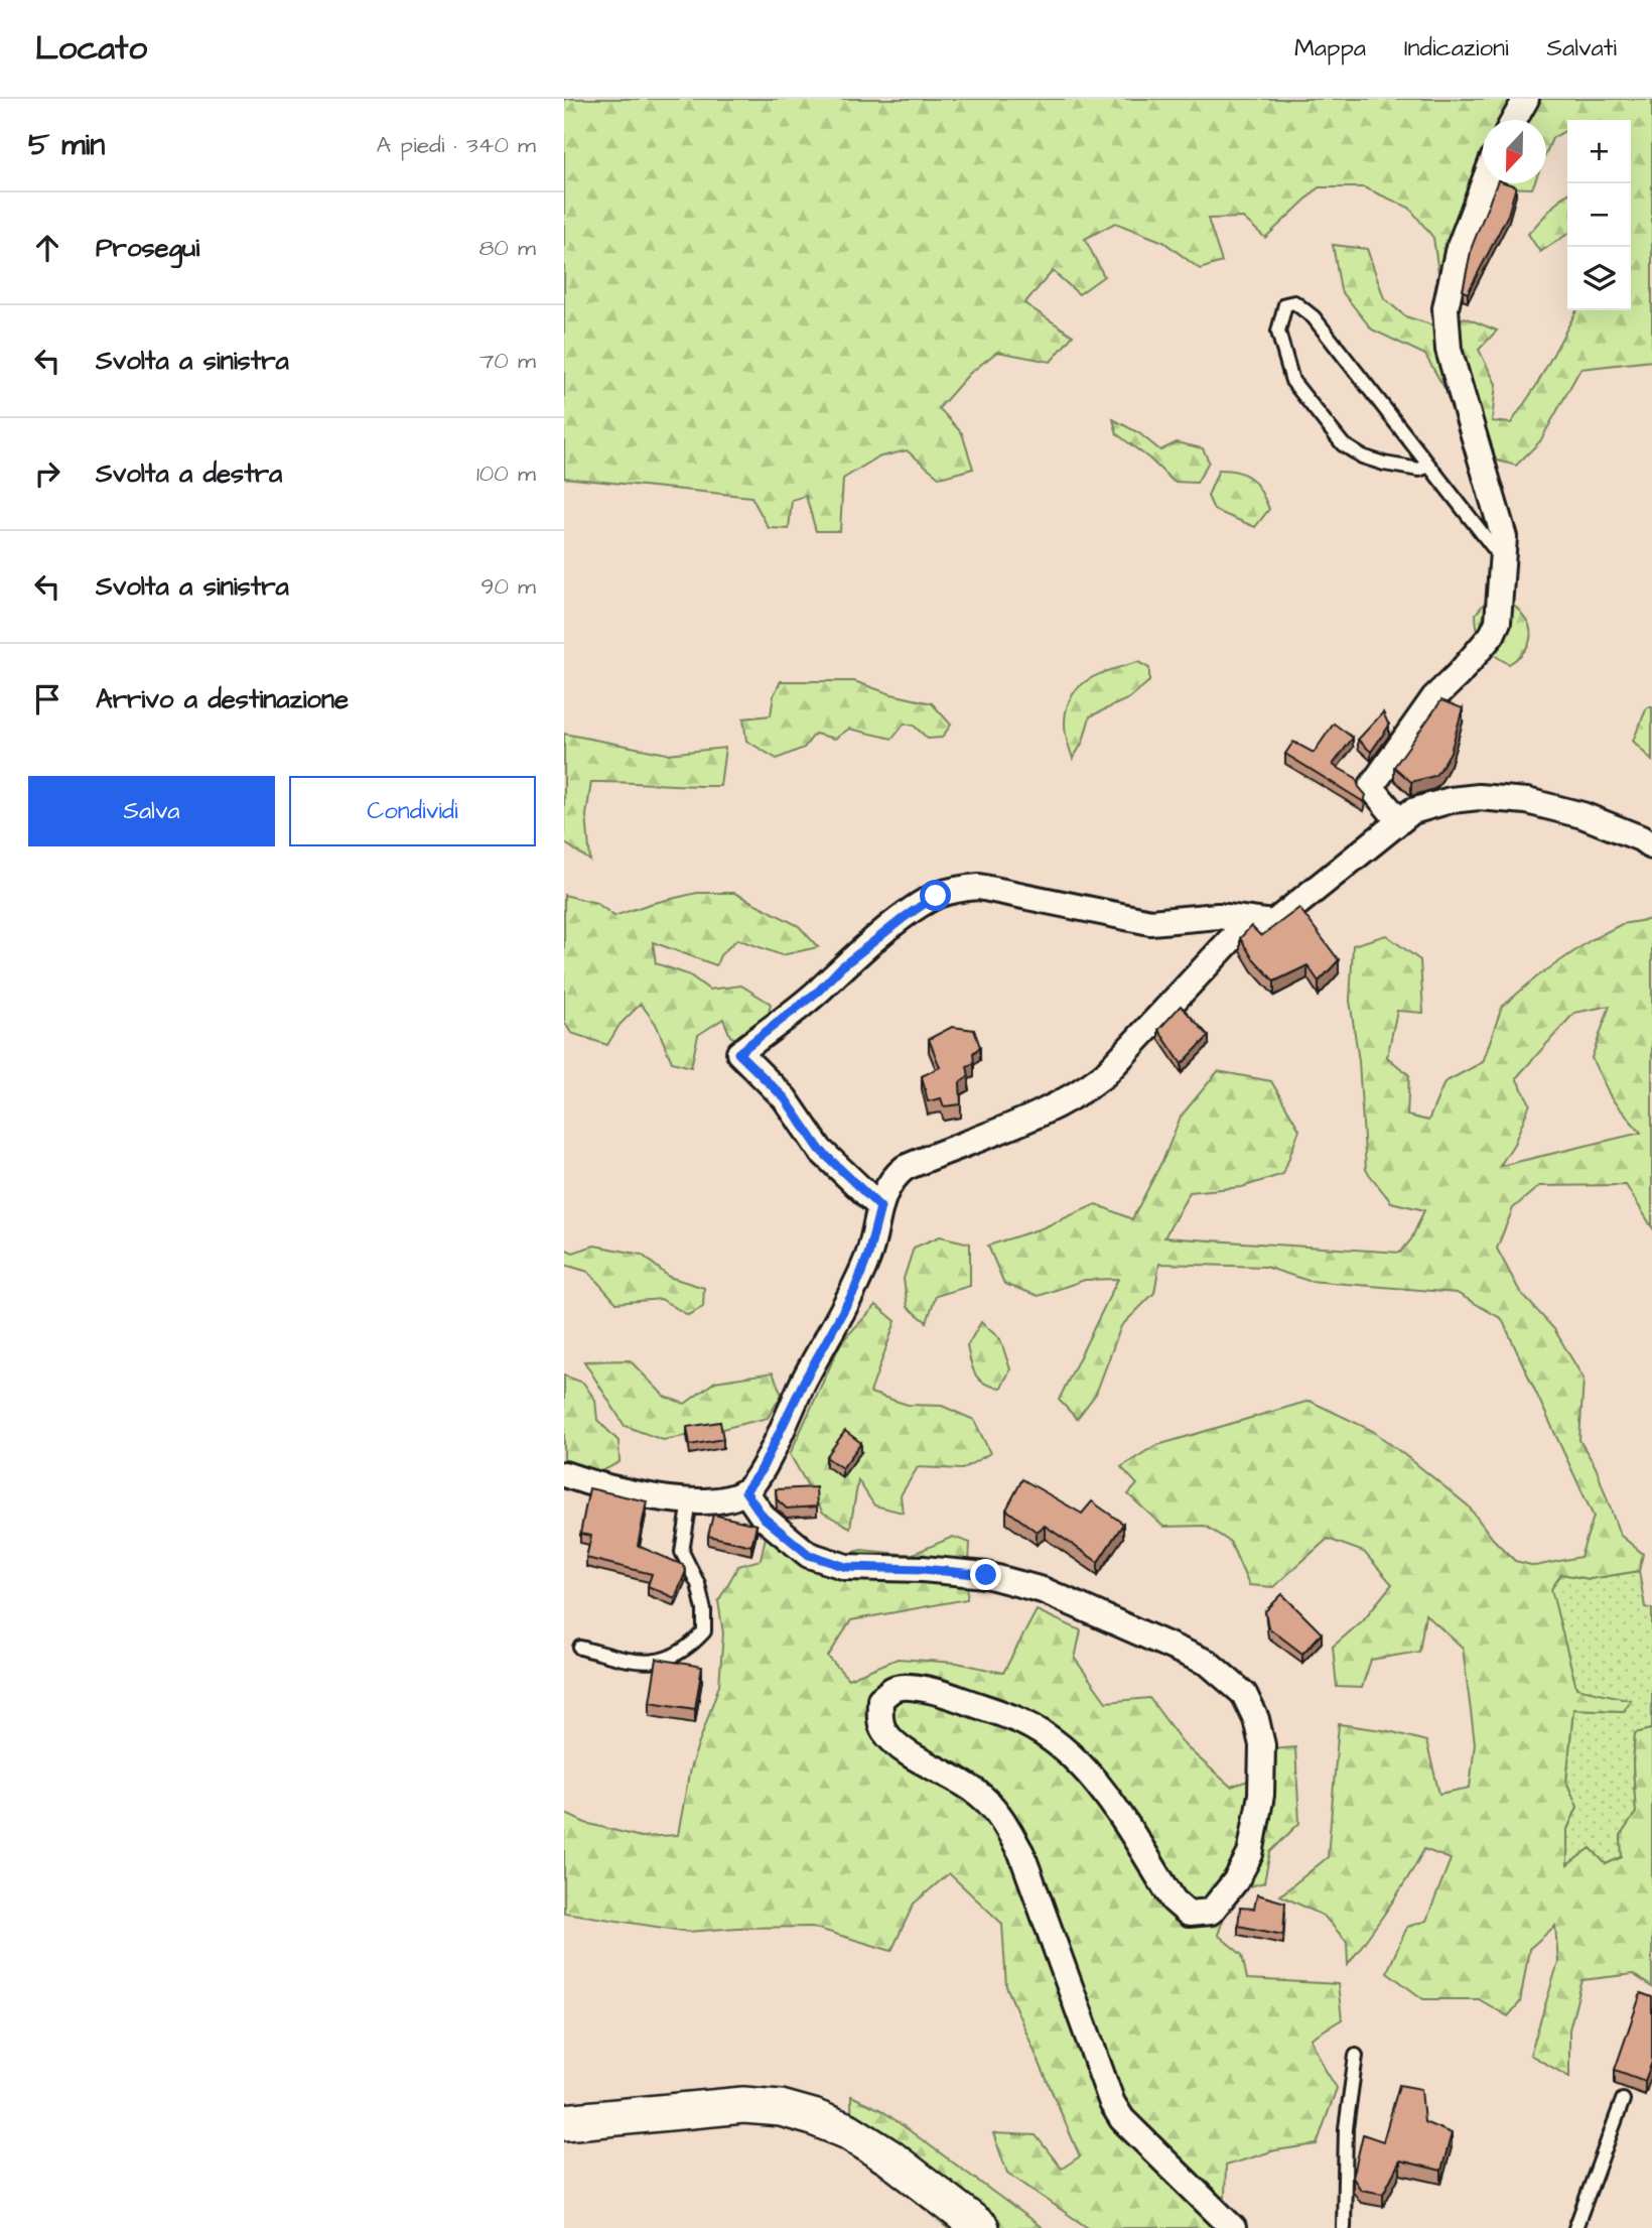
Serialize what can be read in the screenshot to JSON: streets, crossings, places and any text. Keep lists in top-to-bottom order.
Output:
{
  "north": "bottom",
  "page": {
    "header": "Locato",
    "nav": ["Mappa", "Indicazioni", "Salvati"],
    "heading": ["5 min", "A piedi · 340 m"],
    "map_buttons": ["+", "−"],
    "list": [
      ["Prosegui", "80 m"],
      ["Svolta a sinistra", "70 m"],
      ["Svolta a destra", "100 m"],
      ["Svolta a sinistra", "90 m"],
      "Arrivo a destinazione"
    ],
    "buttons": ["Salva", "Condividi"]
  }
}
